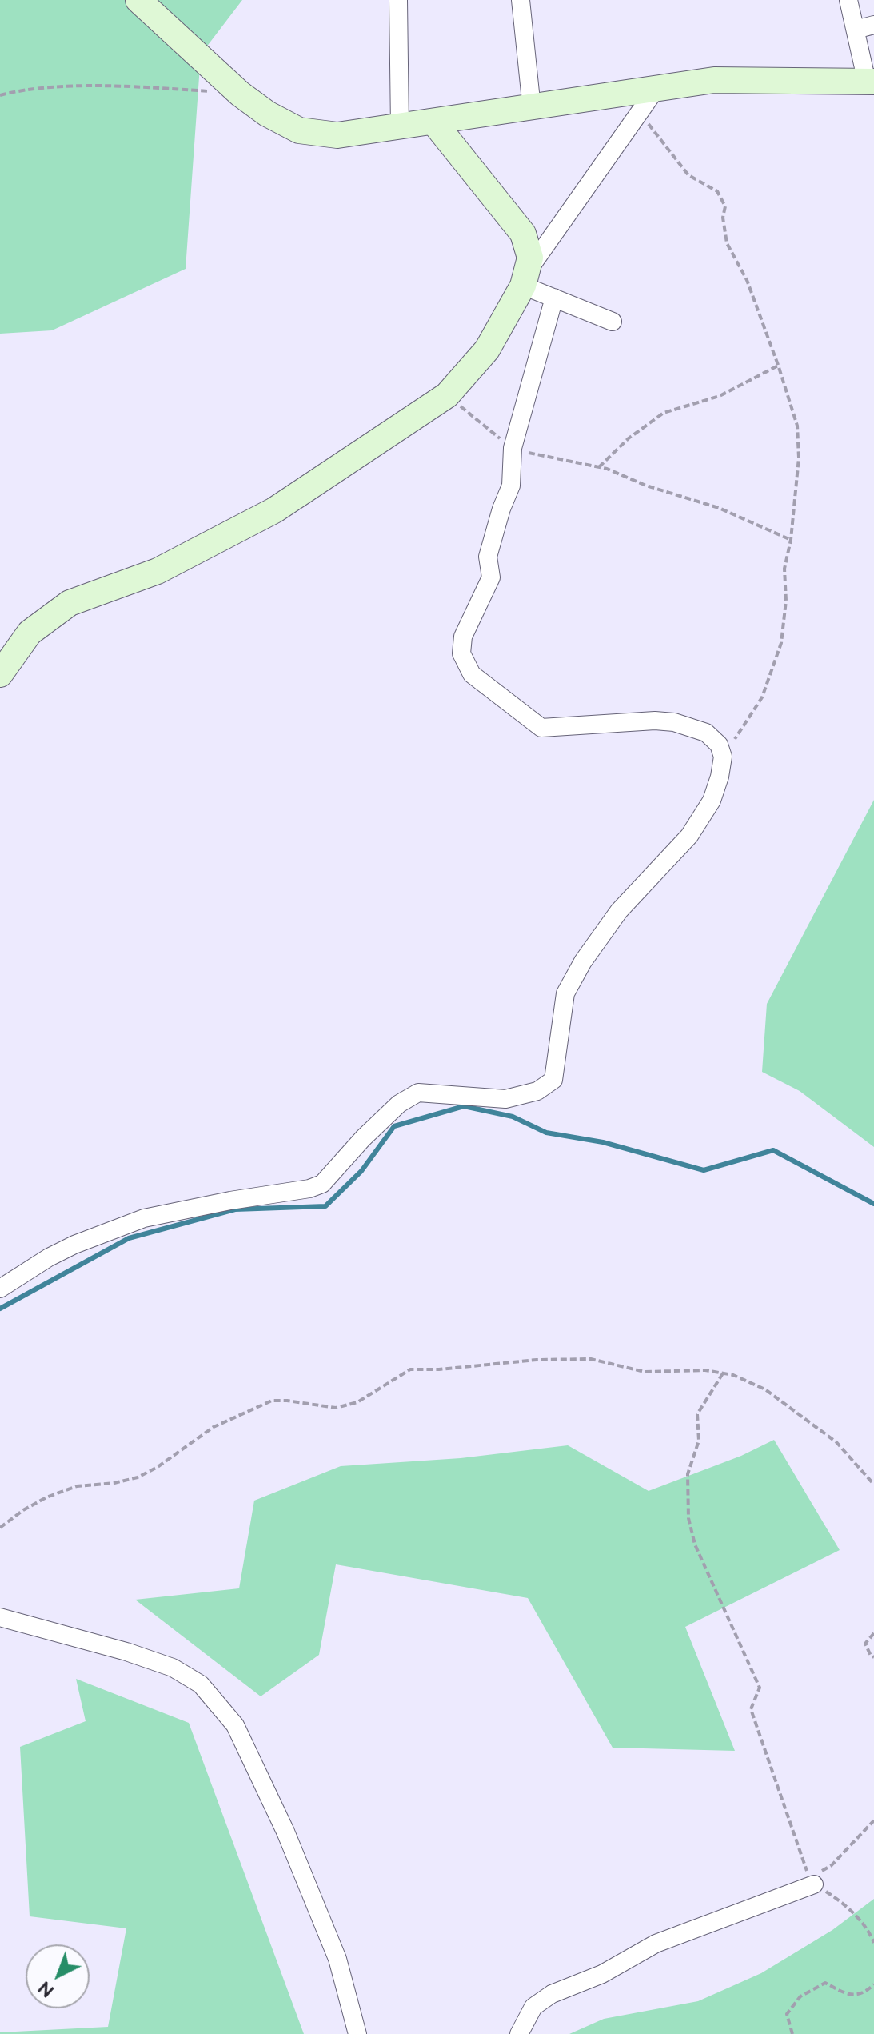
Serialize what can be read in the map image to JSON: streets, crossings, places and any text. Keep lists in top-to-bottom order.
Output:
{
  "north": "bottom left"
}
